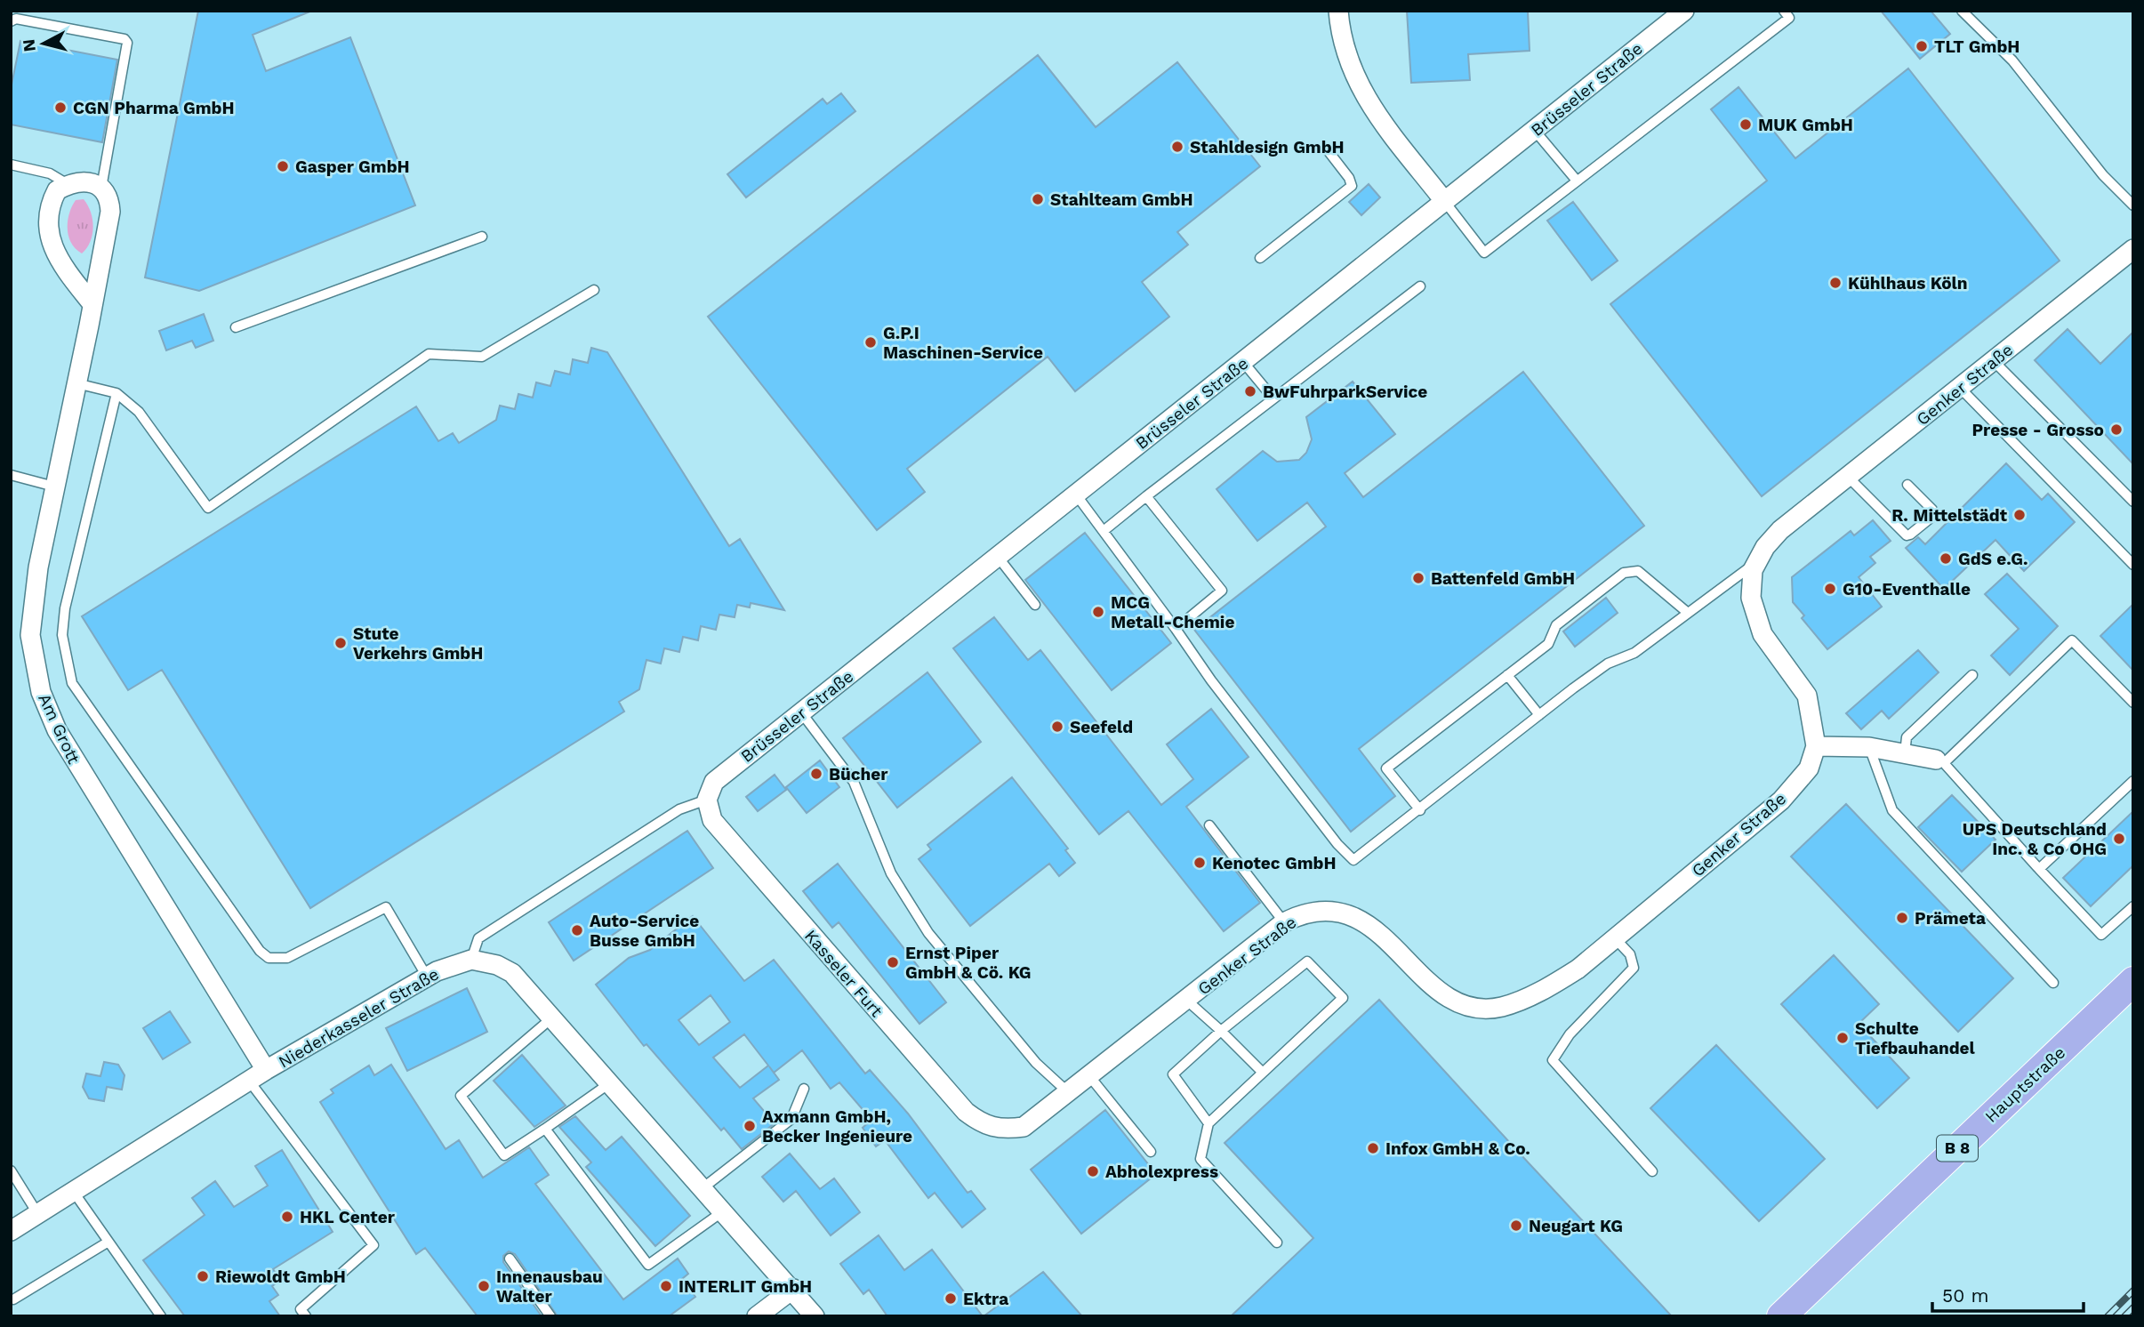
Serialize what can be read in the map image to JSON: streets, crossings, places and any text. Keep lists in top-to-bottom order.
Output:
{
  "streets": {
    "main road": ["Hauptstraße", "B 8"],
    "street": [
      "Brüsseler Straße",
      "Genker Straße",
      "Am Grott",
      "Kasseler Furt",
      "Niederkasseler Straße"
    ]
  },
  "crossings": [
    ["Brüsseler Straße", "Kasseler Furt"],
    ["Genker Straße", "Kasseler Furt"],
    ["Am Grott", "Niederkasseler Straße"]
  ],
  "places": [
    "TLT GmbH",
    "CGN Pharma GmbH",
    "MUK GmbH",
    "Stahldesign GmbH",
    "Gasper GmbH",
    "Stahlteam GmbH",
    "Kühlhaus Köln",
    "G.P.I Maschinen-Service",
    "BwFuhrparkService",
    "Presse - Grosso",
    "R. Mittelstädt",
    "GdS e.G.",
    "Battenfeld GmbH",
    "G10-Eventhalle",
    "MCG Metall-Chemie",
    "Stute Verkehrs GmbH",
    "Seefeld",
    "Bücher",
    "UPS Deutschland Inc. & Co OHG",
    "Kenotec GmbH",
    "Prämeta",
    "Auto-Service Busse GmbH",
    "Ernst Piper GmbH & Cö. KG",
    "Schulte Tiefbauhandel",
    "Axmann GmbH, Becker Ingenieure",
    "Infox GmbH & Co.",
    "Abholexpress",
    "HKL Center",
    "Neugart KG",
    "Riewoldt GmbH",
    "Innenausbau Walter",
    "INTERLIT GmbH",
    "Ektra"
  ],
  "scale_bar": "50 m",
  "north": "left"
}
